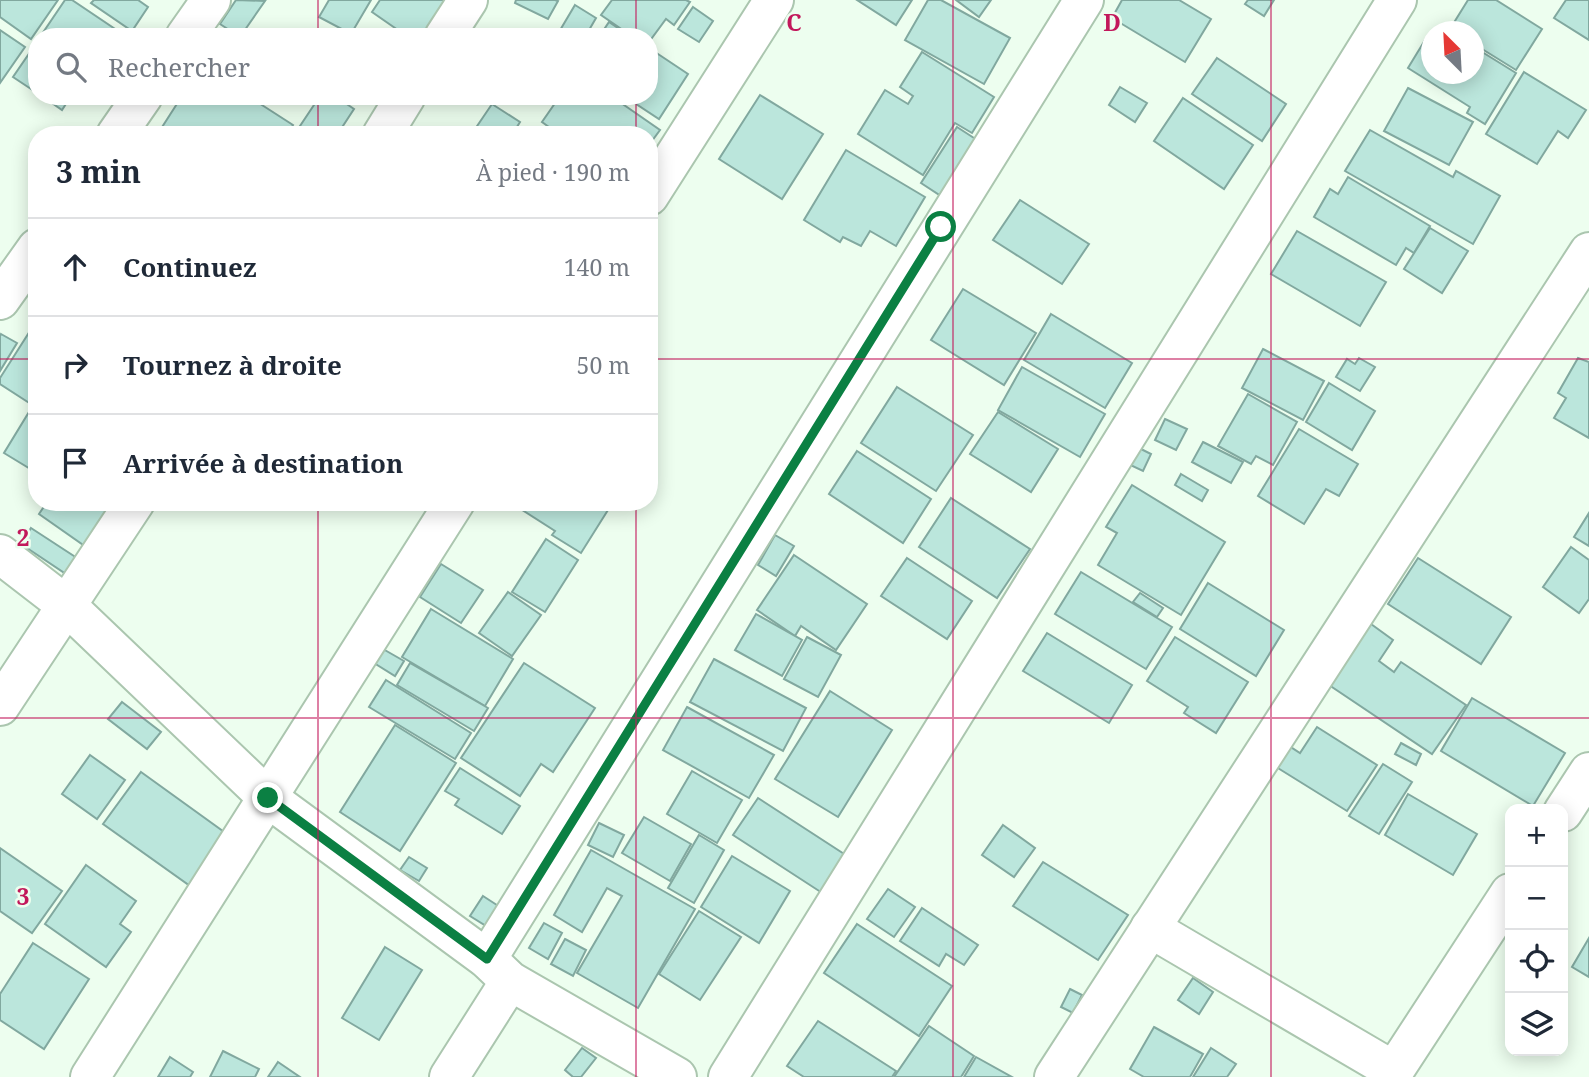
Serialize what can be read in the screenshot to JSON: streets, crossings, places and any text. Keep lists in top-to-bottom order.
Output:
{
  "north": "top left",
  "page": {
    "search": "Rechercher",
    "heading": ["3 min", "À pied · 190 m"],
    "list": [
      ["Continuez", "140 m"],
      ["Tournez à droite", "50 m"],
      "Arrivée à destination"
    ],
    "map_buttons": ["+", "−"]
  },
  "grid": {
    "columns": ["C", "D"],
    "rows": ["2", "3"]
  }
}
